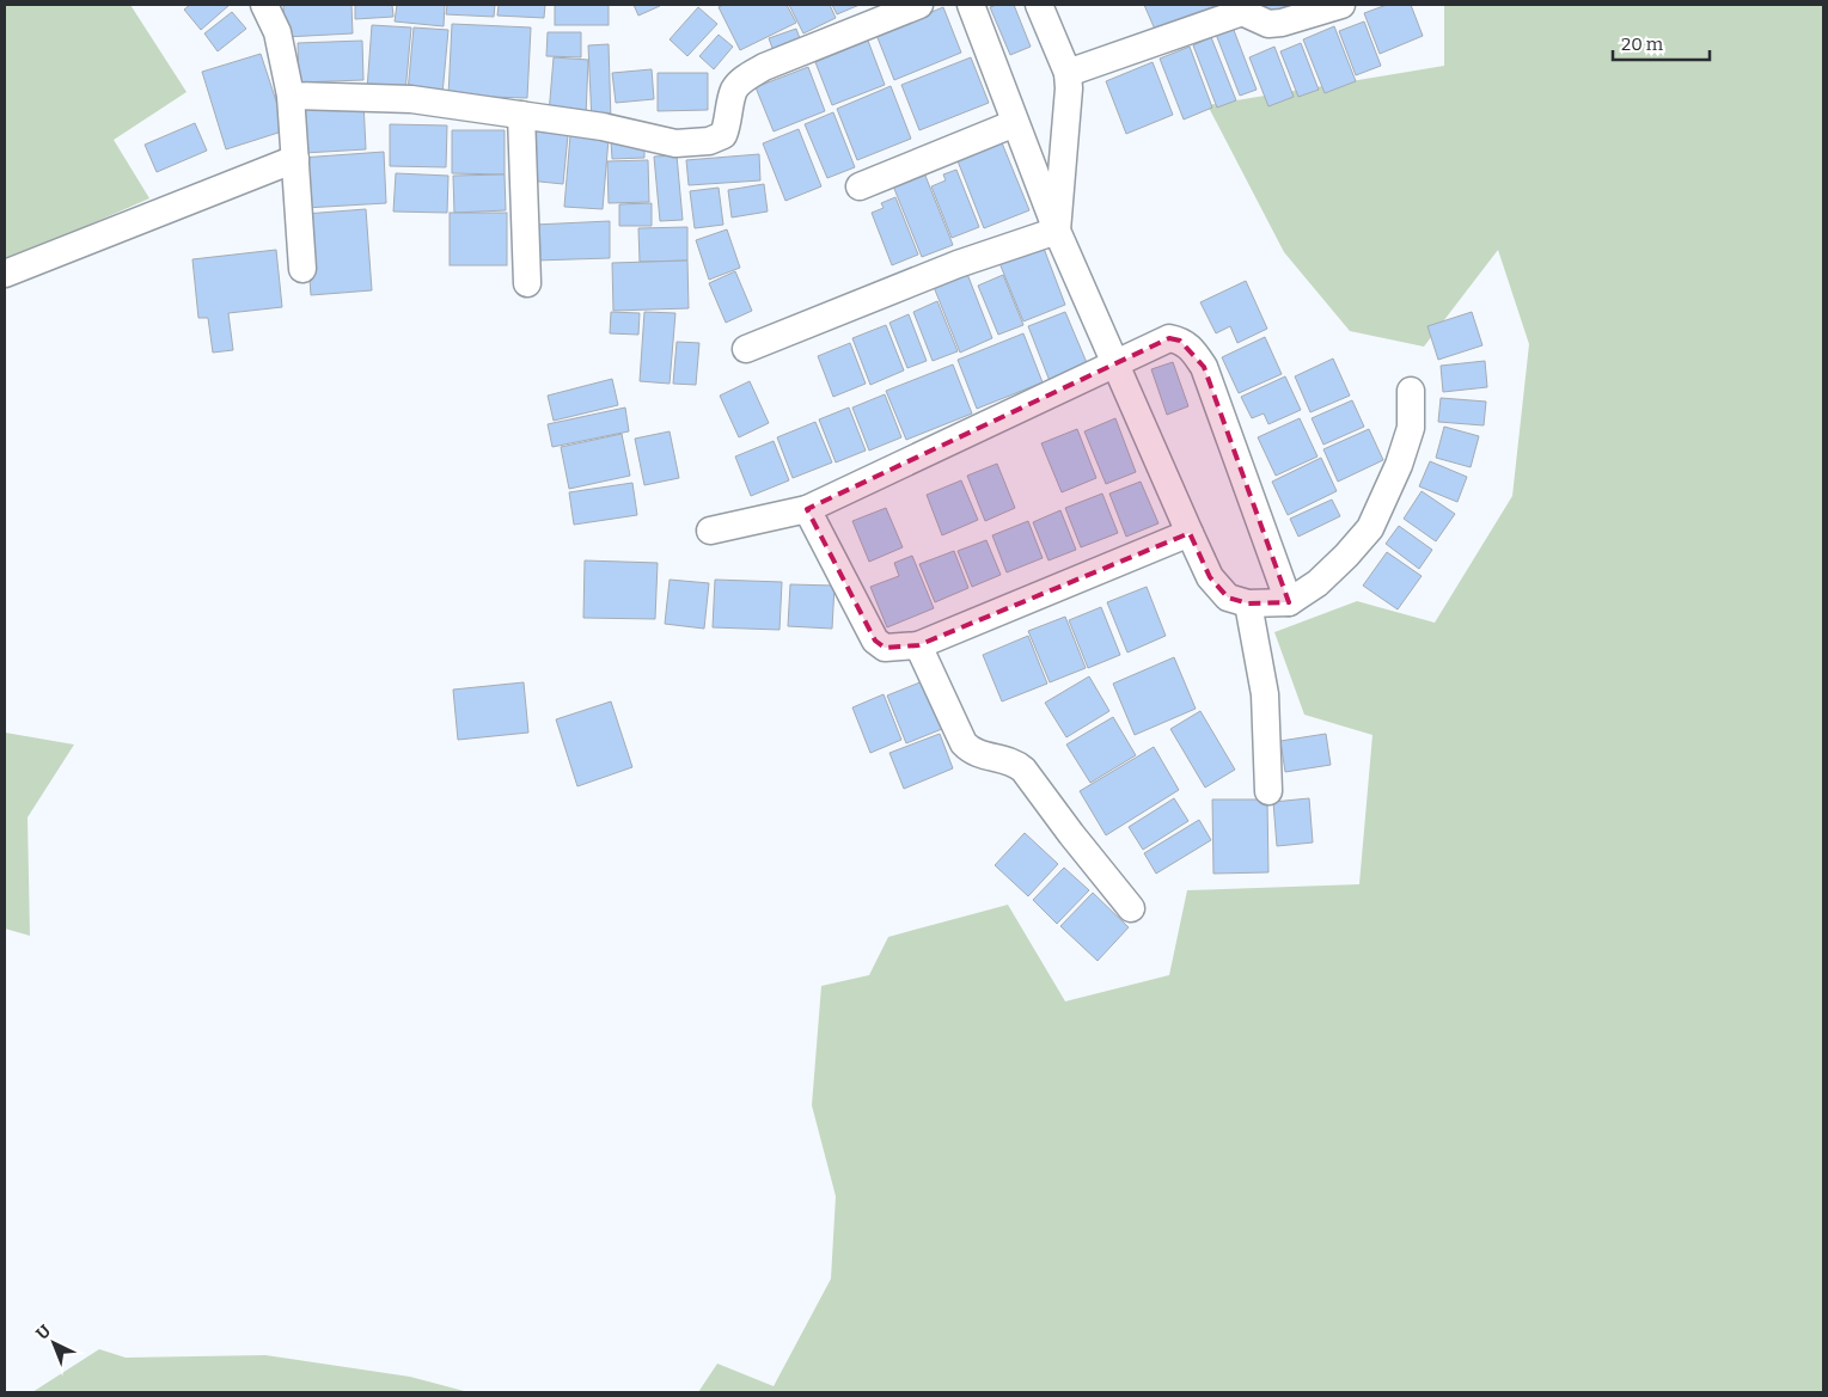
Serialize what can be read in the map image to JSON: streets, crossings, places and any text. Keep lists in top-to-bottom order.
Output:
{
  "scale_bar": "20 m",
  "north": "top left"
}
